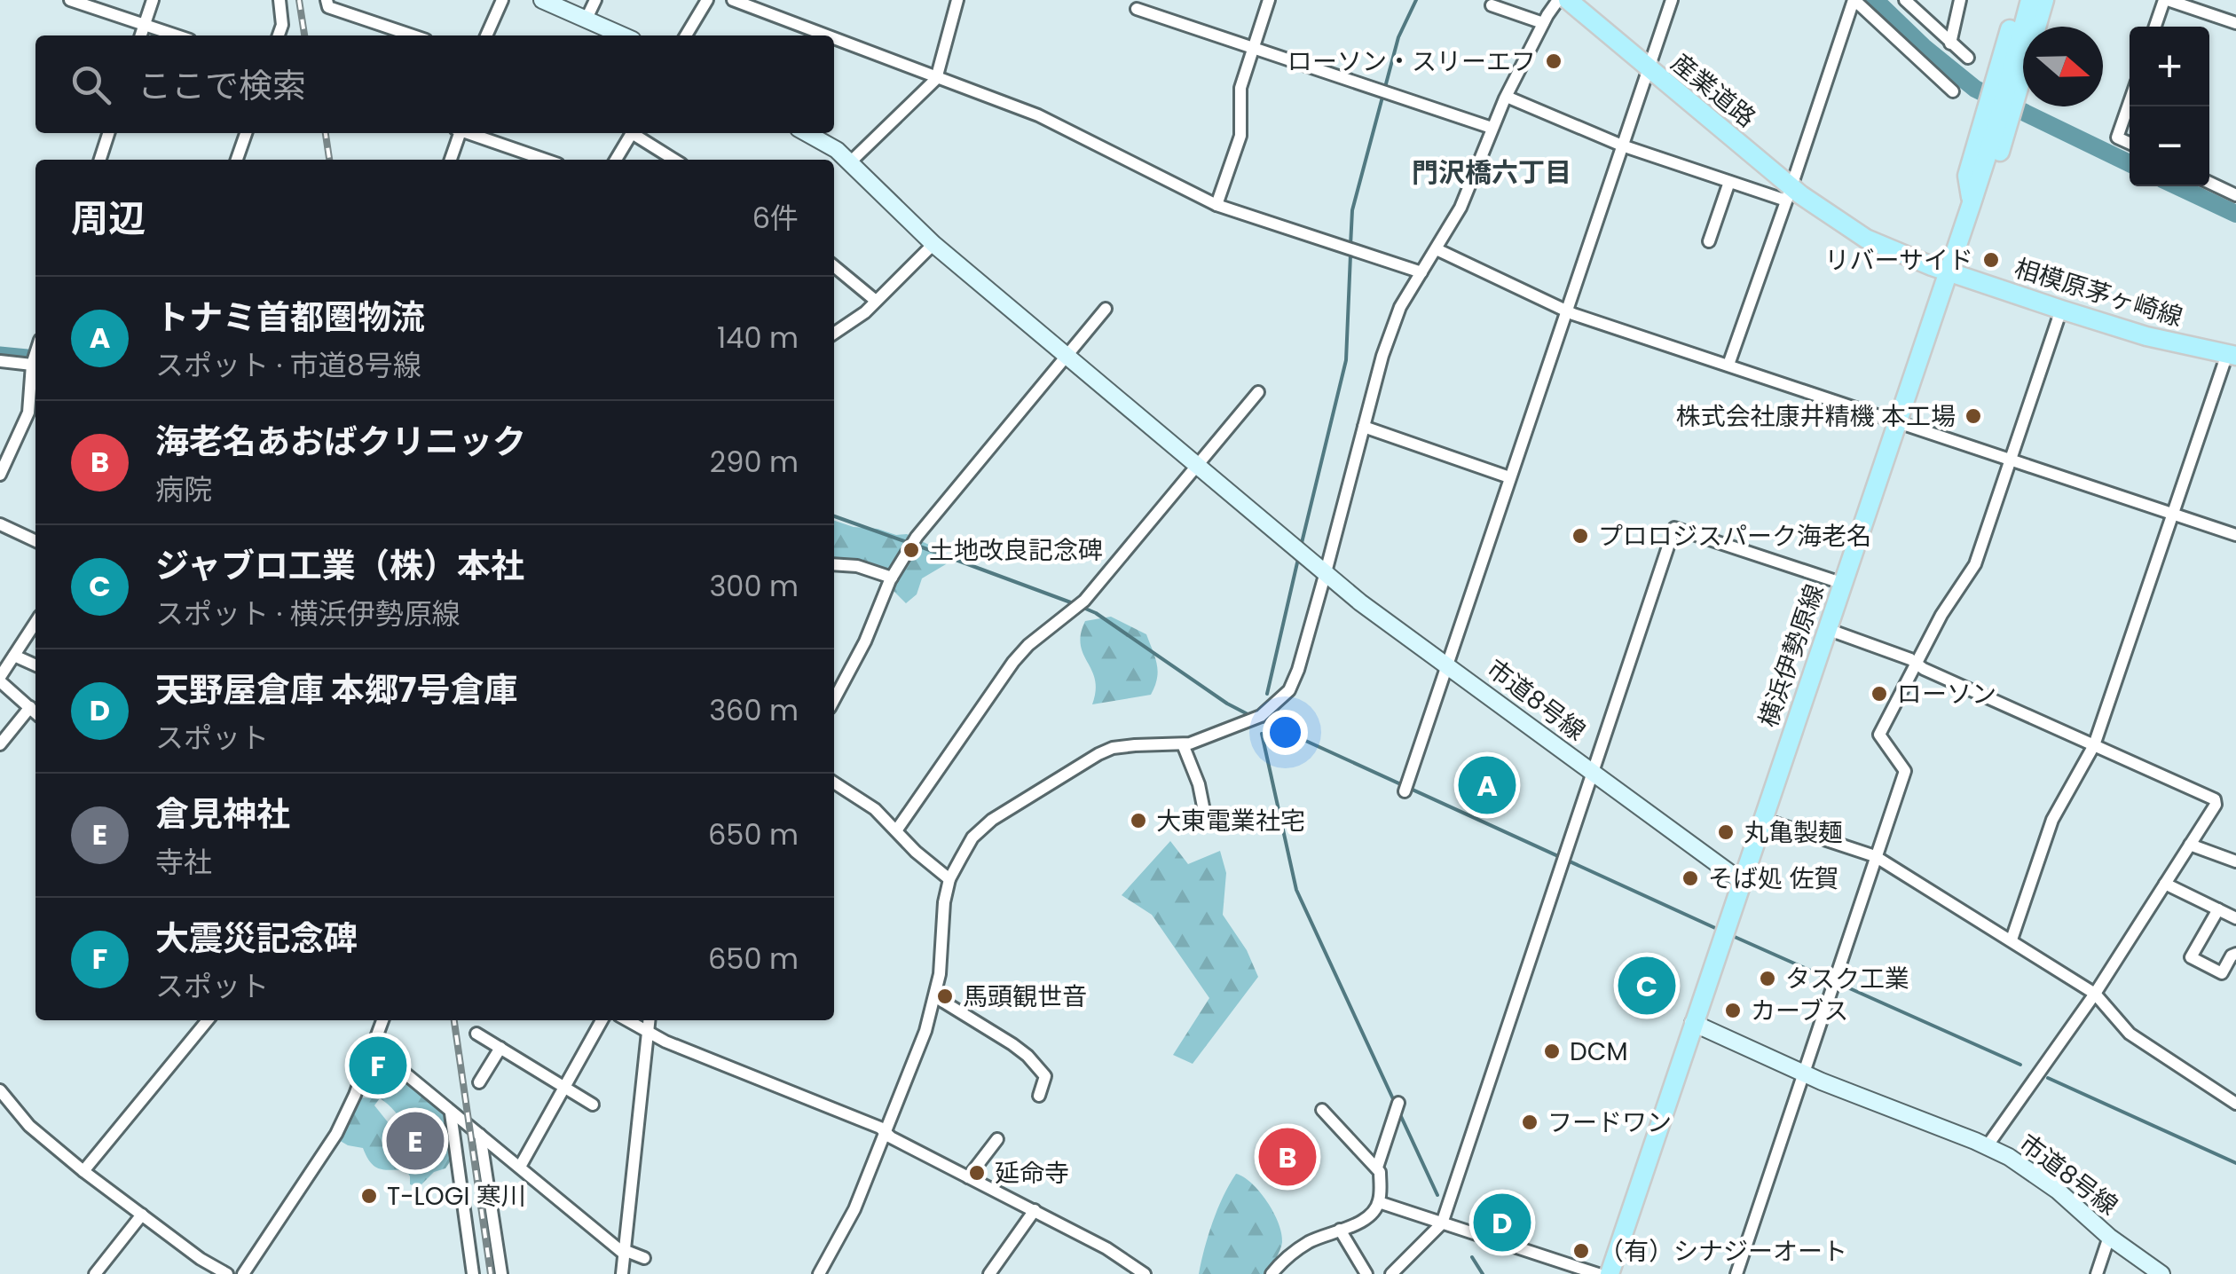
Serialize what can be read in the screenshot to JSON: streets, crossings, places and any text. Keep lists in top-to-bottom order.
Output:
{
  "streets": {
    "main road": ["産業道路", "相模原茅ヶ崎線", "横浜伊勢原線"],
    "street": ["市道8号線"]
  },
  "crossings": [
    ["産業道路", "相模原茅ヶ崎線"],
    ["産業道路", "横浜伊勢原線"],
    ["相模原茅ヶ崎線", "横浜伊勢原線"],
    ["横浜伊勢原線", "市道8号線"]
  ],
  "districts": ["門沢橋六丁目"],
  "places": [
    "ローソン・スリーエフ",
    "リバーサイド",
    "株式会社康井精機 本工場",
    "プロロジスパーク海老名",
    "土地改良記念碑",
    "ローソン",
    "大東電業社宅",
    "丸亀製麺",
    "そば処 佐賀",
    "タスク工業",
    "馬頭観世音",
    "カーブス",
    "DCM",
    "フードワン",
    "延命寺",
    "T-LOGI 寒川",
    "（有）シナジーオート"
  ],
  "north": "right",
  "page": {
    "map_buttons": ["+", "−"],
    "search": "ここで検索",
    "heading": ["周辺", "6件"],
    "list": [
      {
        "mark": "A",
        "name": "トナミ首都圏物流",
        "note": "スポット · 市道8号線",
        "value": "140 m"
      },
      {
        "mark": "B",
        "name": "海老名あおばクリニック",
        "note": "病院",
        "value": "290 m"
      },
      {
        "mark": "C",
        "name": "ジャブロ工業（株）本社",
        "note": "スポット · 横浜伊勢原線",
        "value": "300 m"
      },
      {
        "mark": "D",
        "name": "天野屋倉庫 本郷7号倉庫",
        "note": "スポット",
        "value": "360 m"
      },
      {
        "mark": "E",
        "name": "倉見神社",
        "note": "寺社",
        "value": "650 m"
      },
      {
        "mark": "F",
        "name": "大震災記念碑",
        "note": "スポット",
        "value": "650 m"
      }
    ],
    "pins": [
      "A",
      "C",
      "F",
      "E",
      "B",
      "D"
    ]
  }
}
